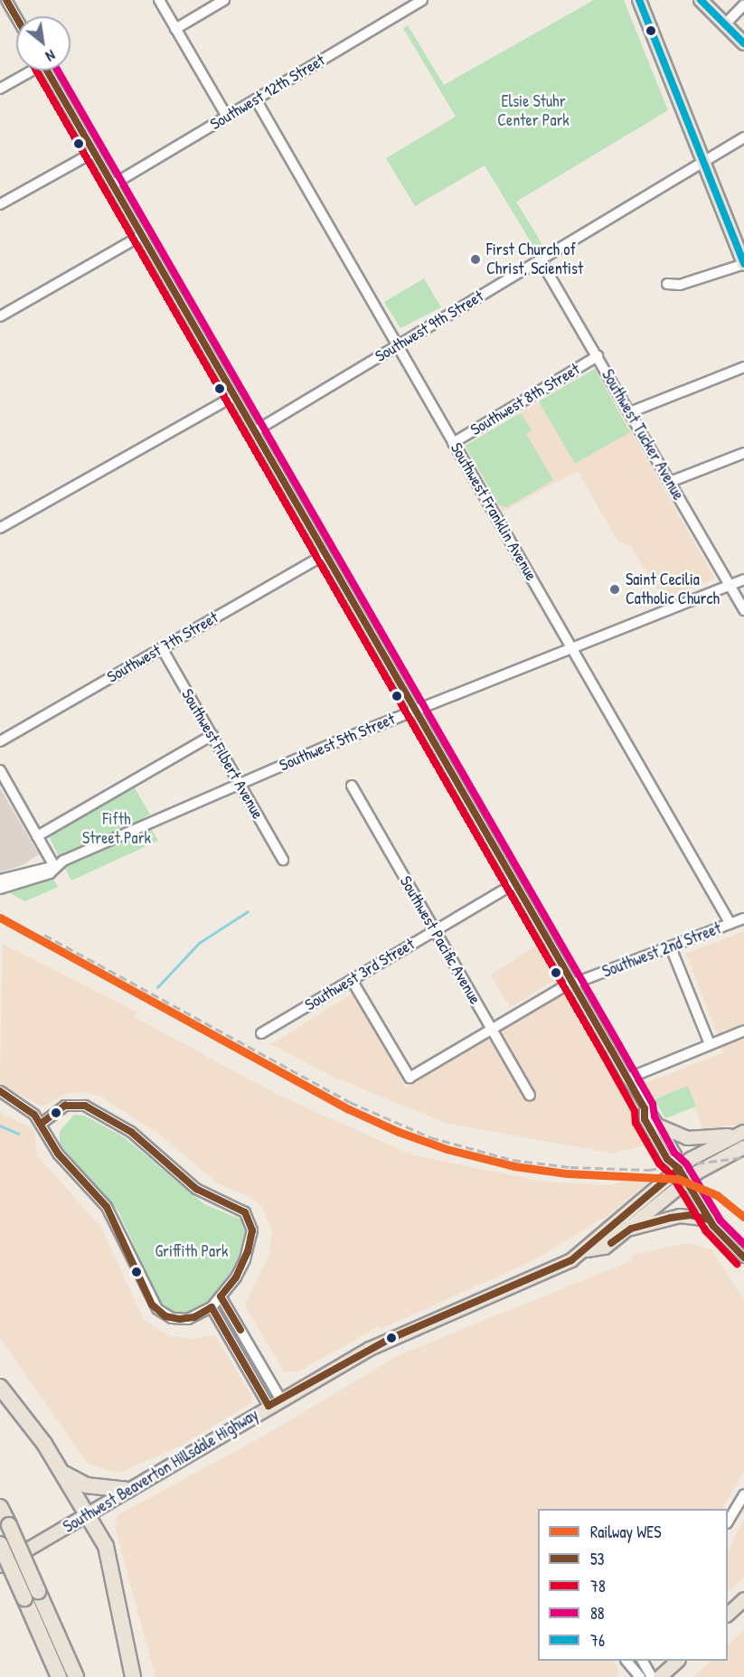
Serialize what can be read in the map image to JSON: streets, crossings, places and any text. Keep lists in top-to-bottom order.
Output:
{
  "streets": {
    "main road": ["Southwest Beaverton Hillsdale Highway"],
    "street": [
      "Southwest 12th Street",
      "Southwest 9th Street",
      "Southwest 8th Street",
      "Southwest Tucker Avenue",
      "Southwest Franklin Avenue",
      "Southwest 7th Street",
      "Southwest 5th Street",
      "Southwest Filbert Avenue",
      "Southwest Pacific Avenue",
      "Southwest 2nd Street",
      "Southwest 3rd Street"
    ]
  },
  "crossings": [
    ["Southwest 12th Street", "Southwest Franklin Avenue"],
    ["Southwest 9th Street", "Southwest Tucker Avenue"],
    ["Southwest 9th Street", "Southwest Franklin Avenue"],
    ["Southwest 8th Street", "Southwest Tucker Avenue"],
    ["Southwest 8th Street", "Southwest Franklin Avenue"],
    ["Southwest Tucker Avenue", "Southwest 5th Street"],
    ["Southwest Franklin Avenue", "Southwest 5th Street"],
    ["Southwest Franklin Avenue", "Southwest 2nd Street"],
    ["Southwest 7th Street", "Southwest Filbert Avenue"],
    ["Southwest 5th Street", "Southwest Filbert Avenue"],
    ["Southwest Pacific Avenue", "Southwest 2nd Street"],
    ["Southwest Pacific Avenue", "Southwest 3rd Street"],
    ["Southwest 2nd Street", "Southwest 3rd Street"]
  ],
  "parks": ["Elsie Stuhr Center Park", "Fifth Street Park", "Griffith Park"],
  "places": ["First Church of Christ, Scientist", "Saint Cecilia Catholic Church"],
  "lines": [
    "transit line 53",
    "transit line 76",
    "transit line 78",
    "transit line 88",
    "rail line WES"
  ],
  "legend": [
    "Railway WES",
    "53",
    "78",
    "88",
    "76"
  ],
  "north": "bottom right"
}
